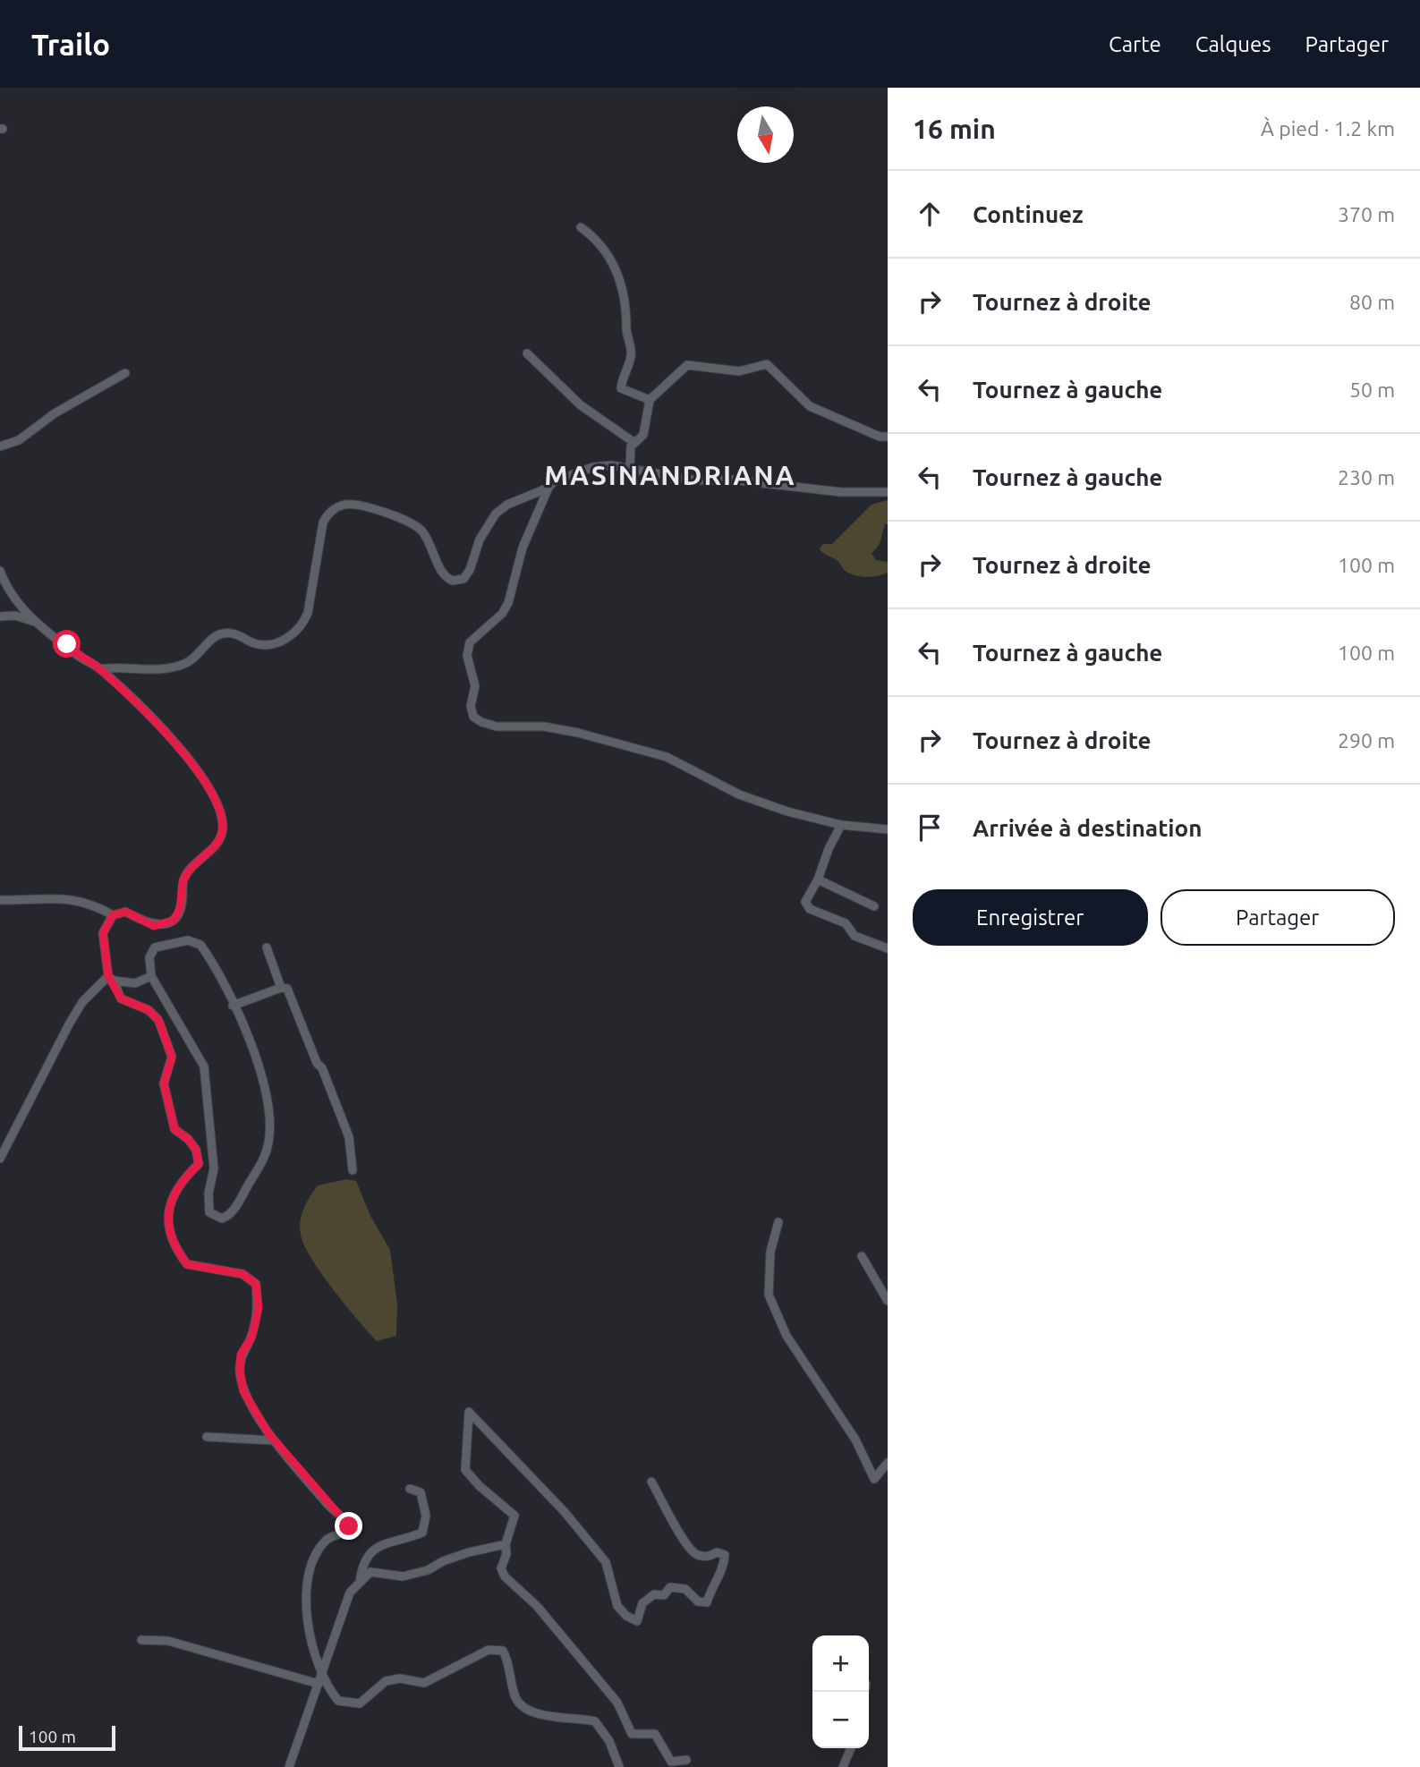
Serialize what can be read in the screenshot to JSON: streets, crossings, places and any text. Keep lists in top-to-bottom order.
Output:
{
  "districts": ["MASINANDRIANA"],
  "scale_bar": "100 m",
  "north": "bottom",
  "page": {
    "header": "Trailo",
    "nav": ["Carte", "Calques", "Partager"],
    "heading": ["16 min", "À pied · 1.2 km"],
    "list": [
      ["Continuez", "370 m"],
      ["Tournez à droite", "80 m"],
      ["Tournez à gauche", "50 m"],
      ["Tournez à gauche", "230 m"],
      ["Tournez à droite", "100 m"],
      ["Tournez à gauche", "100 m"],
      ["Tournez à droite", "290 m"],
      "Arrivée à destination"
    ],
    "buttons": ["Enregistrer", "Partager"],
    "map_buttons": ["+", "−"],
    "scale": "100 m"
  }
}
